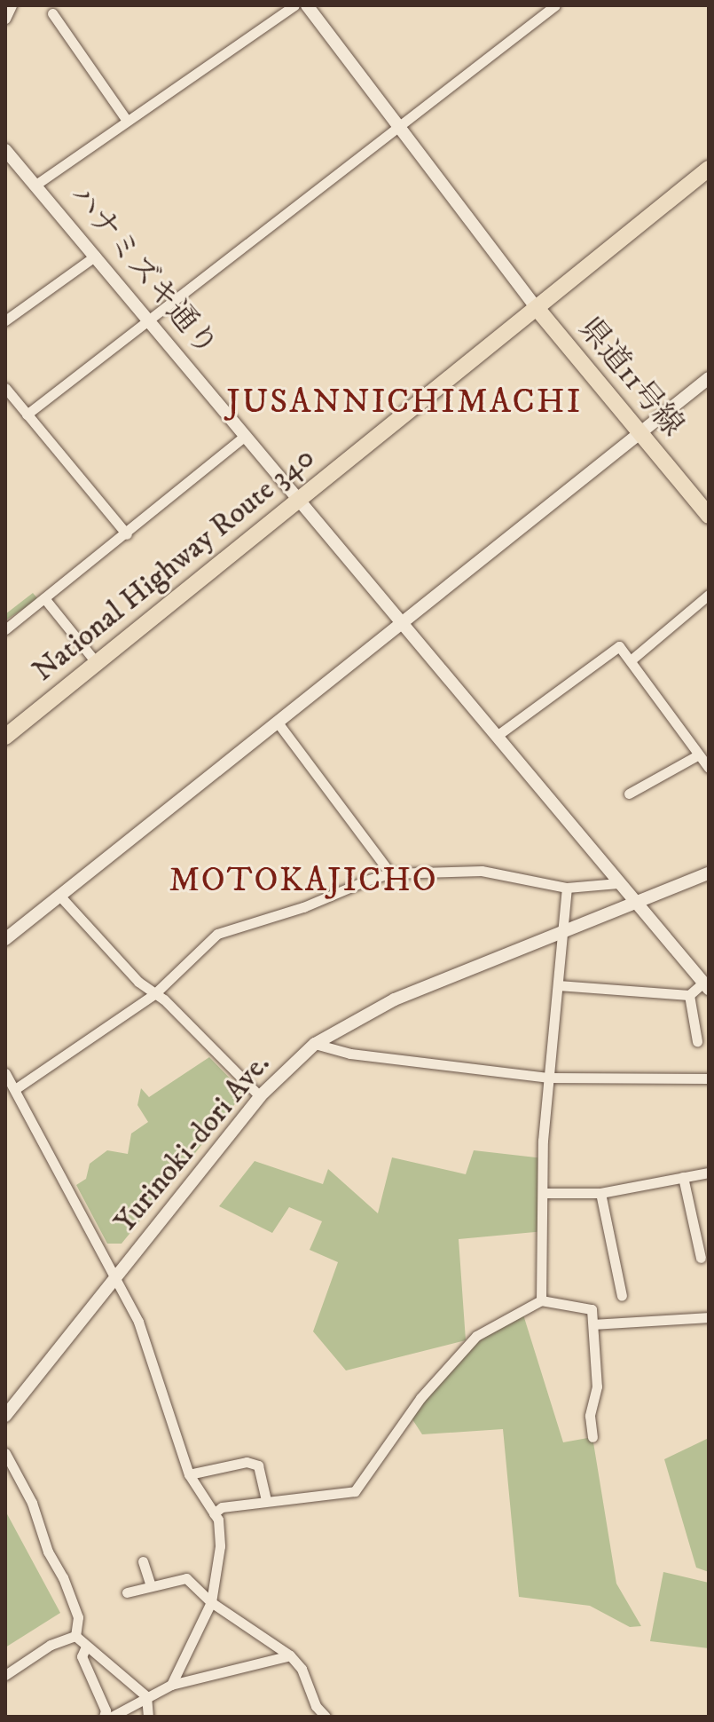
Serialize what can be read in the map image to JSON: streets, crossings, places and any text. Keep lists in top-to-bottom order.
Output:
{
  "streets": {
    "main road": ["県道11号線", "National Highway Route 340"],
    "street": ["ハナミズキ通り", "Yurinoki-dori Ave."]
  },
  "crossings": [
    ["ハナミズキ通り", "National Highway Route 340"],
    ["ハナミズキ通り", "Yurinoki-dori Ave."],
    ["県道11号線", "National Highway Route 340"]
  ],
  "districts": ["JUSANNICHIMACHI", "MOTOKAJICHO"]
}
